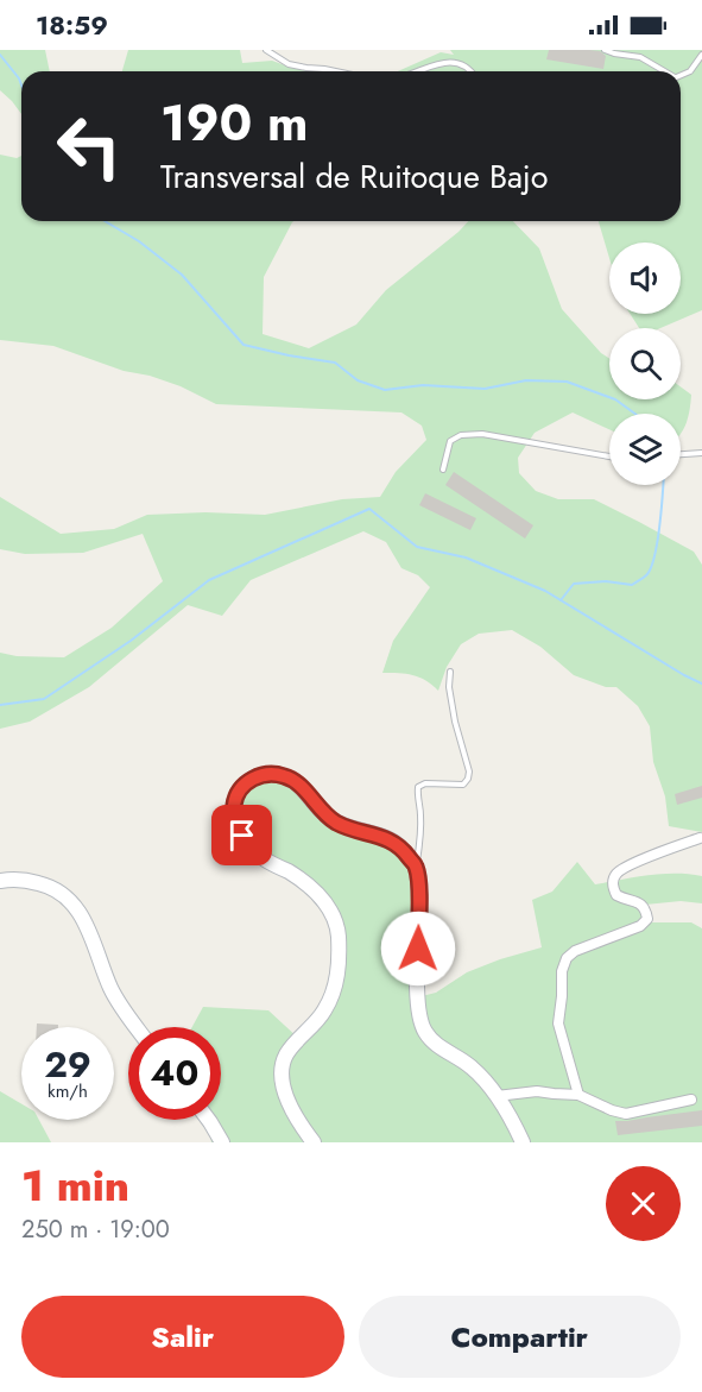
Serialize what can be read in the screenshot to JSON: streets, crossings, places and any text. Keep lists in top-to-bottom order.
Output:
{
  "page": {
    "status": "18:59",
    "turn": ["190 m", "Transversal de Ruitoque Bajo"],
    "speed": "29 km/h",
    "limit": "40",
    "heading": ["1 min", "250 m · 19:00"],
    "buttons": ["Salir", "Compartir"]
  }
}
